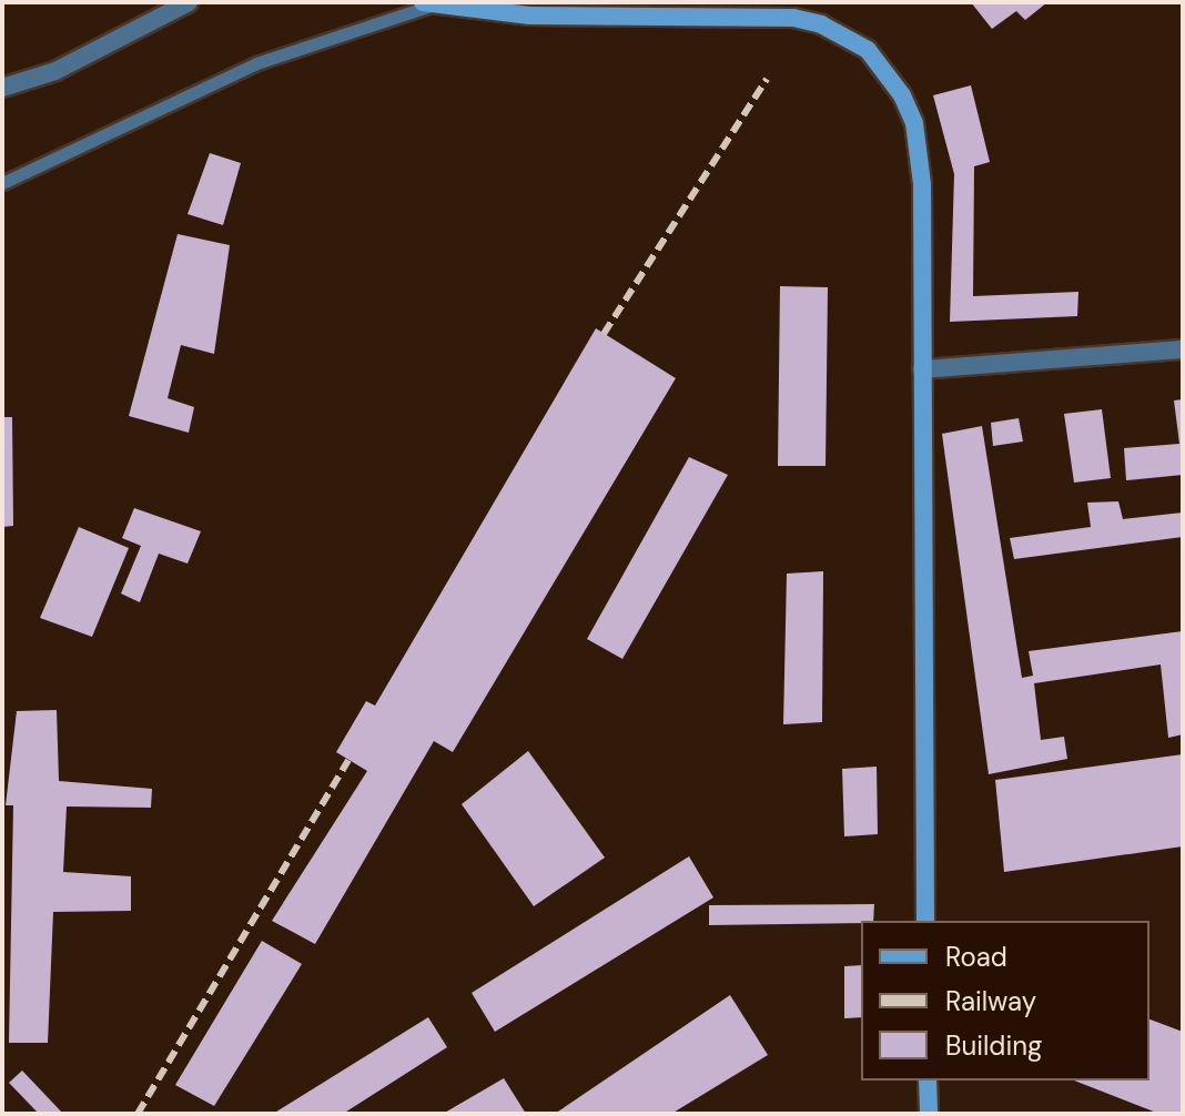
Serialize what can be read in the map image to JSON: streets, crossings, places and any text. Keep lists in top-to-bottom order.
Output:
{
  "legend": ["Road", "Railway", "Building"]
}
